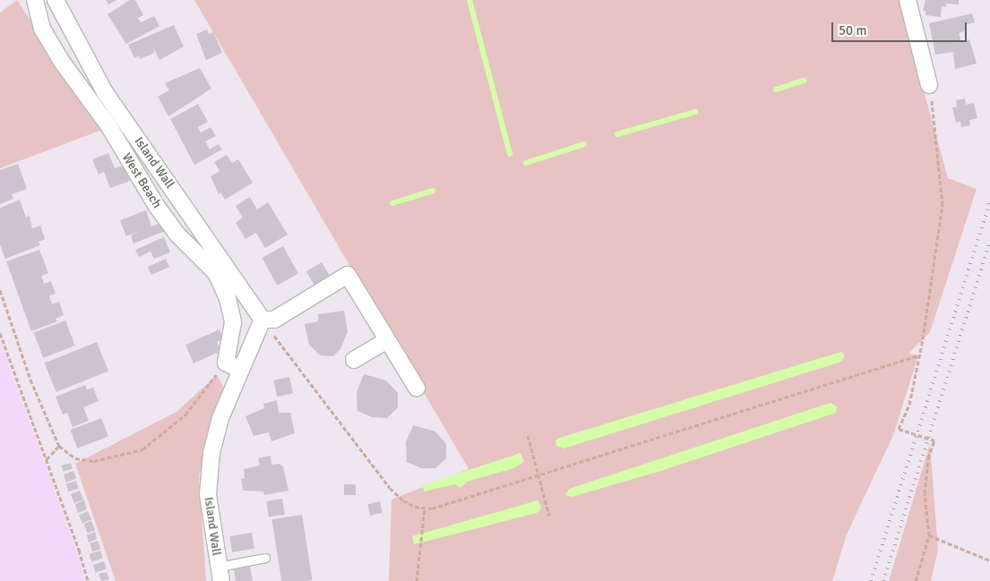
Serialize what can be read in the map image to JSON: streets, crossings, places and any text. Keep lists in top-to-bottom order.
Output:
{
  "streets": {
    "street": ["Island Wall", "West Beach"]
  },
  "scale_bar": "50 m"
}
